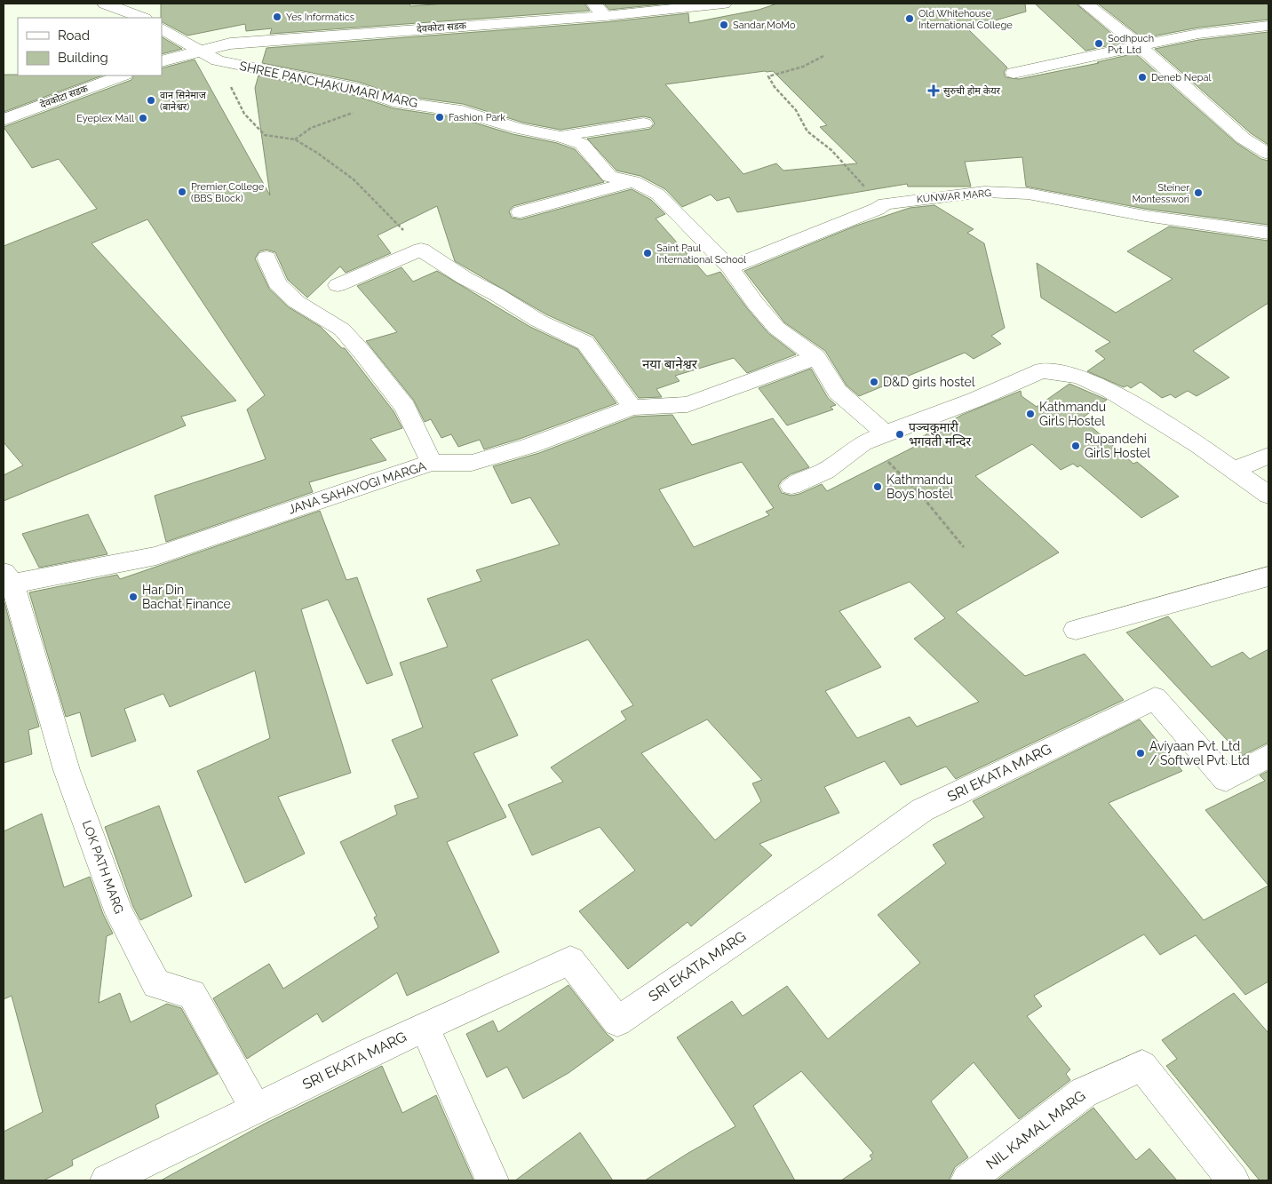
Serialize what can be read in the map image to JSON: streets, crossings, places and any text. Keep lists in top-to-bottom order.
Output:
{
  "streets": {
    "street": [
      "देवकोटा सडक",
      "SHREE PANCHAKUMARI MARG",
      "KUNWAR MARG",
      "JANA SAHAYOGI MARGA",
      "SRI EKATA MARG",
      "LOK PATH MARG",
      "NIL KAMAL MARG"
    ]
  },
  "crossings": [
    ["देवकोटा सडक", "SHREE PANCHAKUMARI MARG"],
    ["SHREE PANCHAKUMARI MARG", "KUNWAR MARG"],
    ["SHREE PANCHAKUMARI MARG", "JANA SAHAYOGI MARGA"],
    ["JANA SAHAYOGI MARGA", "LOK PATH MARG"],
    ["SRI EKATA MARG", "LOK PATH MARG"]
  ],
  "districts": ["नया बानेश्वर"],
  "places": {
    "other": [
      "Yes Informatics",
      "Old Whitehouse International College",
      "Sandar MoMo",
      "Sodhpuch Pvt. Ltd",
      "Deneb Nepal",
      "वान सिनेमाज (बानेश्वर)",
      "Fashion Park",
      "Eyeplex Mall",
      "Premier College (BBS Block)",
      "Steiner Montesswori",
      "Saint Paul International School",
      "D&D girls hostel",
      "Kathmandu Girls Hostel",
      "पञ्चकुमारी भगवती मन्दिर",
      "Rupandehi Girls Hostel",
      "Kathmandu Boys hostel",
      "Har Din Bachat Finance",
      "Aviyaan Pvt. Ltd / Softwel Pvt. Ltd"
    ],
    "health": ["सुरुची होम केयर"]
  },
  "legend": ["Road", "Building"]
}
